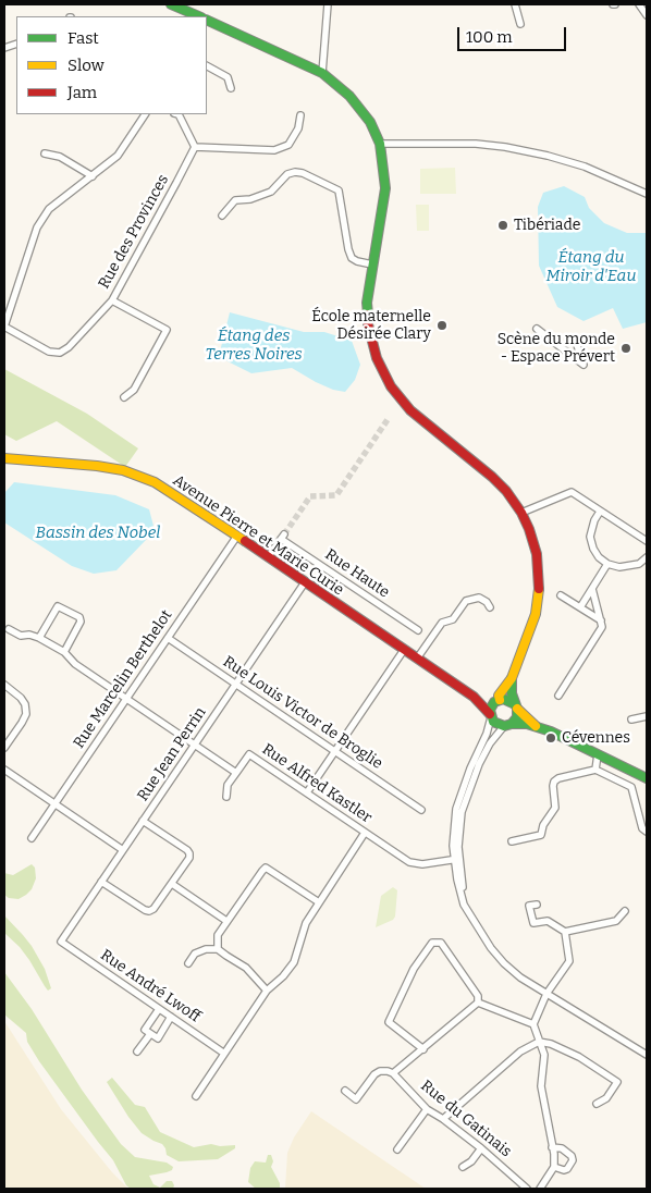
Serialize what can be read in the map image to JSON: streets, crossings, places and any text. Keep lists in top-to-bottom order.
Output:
{
  "streets": {
    "street": [
      "Rue des Provinces",
      "Avenue Pierre et Marie Curie",
      "Rue Haute",
      "Rue Marcelin Berthelot",
      "Rue Louis Victor de Broglie",
      "Rue Jean Perrin",
      "Rue Alfred Kastler",
      "Rue André Lwoff",
      "Rue du Gatinais"
    ]
  },
  "crossings": [
    ["Avenue Pierre et Marie Curie", "Rue Haute"],
    ["Avenue Pierre et Marie Curie", "Rue Marcelin Berthelot"],
    ["Avenue Pierre et Marie Curie", "Rue Jean Perrin"],
    ["Rue Marcelin Berthelot", "Rue Louis Victor de Broglie"],
    ["Rue Louis Victor de Broglie", "Rue Jean Perrin"],
    ["Rue Jean Perrin", "Rue André Lwoff"]
  ],
  "water": ["Étang du Miroir d'Eau", "Étang des Terres Noires", "Bassin des Nobel"],
  "places": [
    "Tibériade",
    "École maternelle Désirée Clary",
    "Scène du monde - Espace Prévert",
    "Cévennes"
  ],
  "legend": ["Fast", "Slow", "Jam"],
  "scale_bar": "100 m"
}
